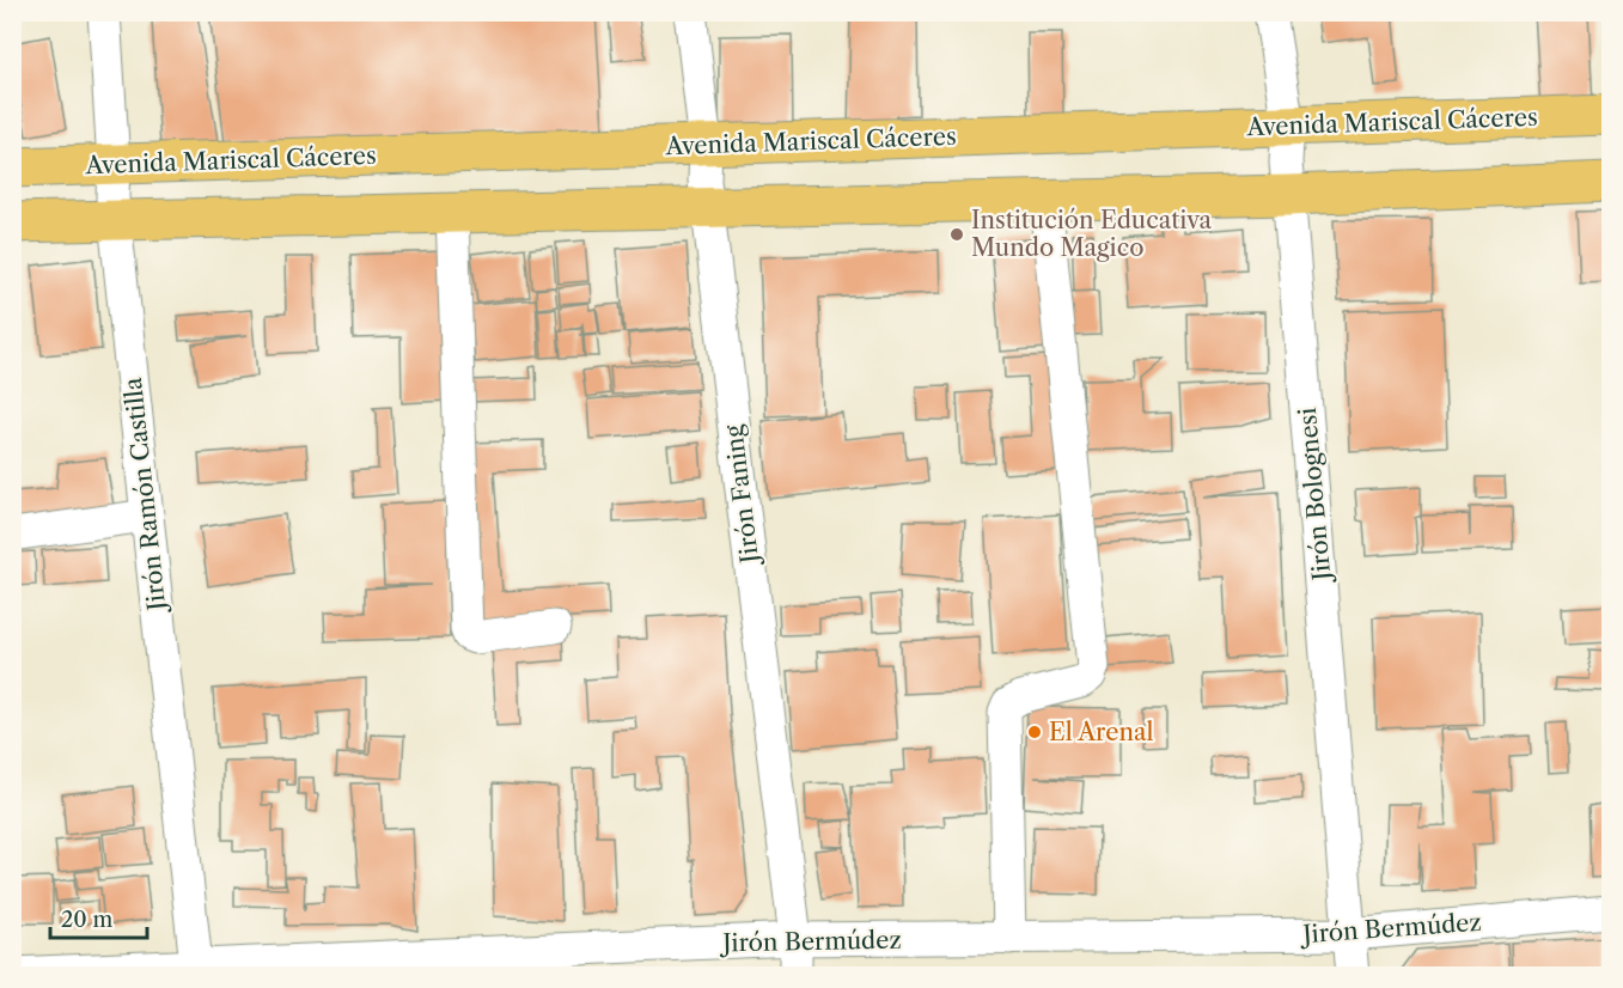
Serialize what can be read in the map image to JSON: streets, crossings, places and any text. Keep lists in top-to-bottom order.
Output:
{
  "streets": {
    "main road": ["Avenida Mariscal Cáceres"],
    "street": [
      "Jirón Ramón Castilla",
      "Jirón Faning",
      "Jirón Bolognesi",
      "Jirón Bermúdez"
    ]
  },
  "crossings": [
    ["Avenida Mariscal Cáceres", "Jirón Ramón Castilla"],
    ["Avenida Mariscal Cáceres", "Jirón Faning"],
    ["Avenida Mariscal Cáceres", "Jirón Bolognesi"],
    ["Jirón Ramón Castilla", "Jirón Bermúdez"],
    ["Jirón Faning", "Jirón Bermúdez"],
    ["Jirón Bolognesi", "Jirón Bermúdez"]
  ],
  "places": ["Institución Educativa Mundo Magico", "El Arenal"],
  "scale_bar": "20 m"
}
